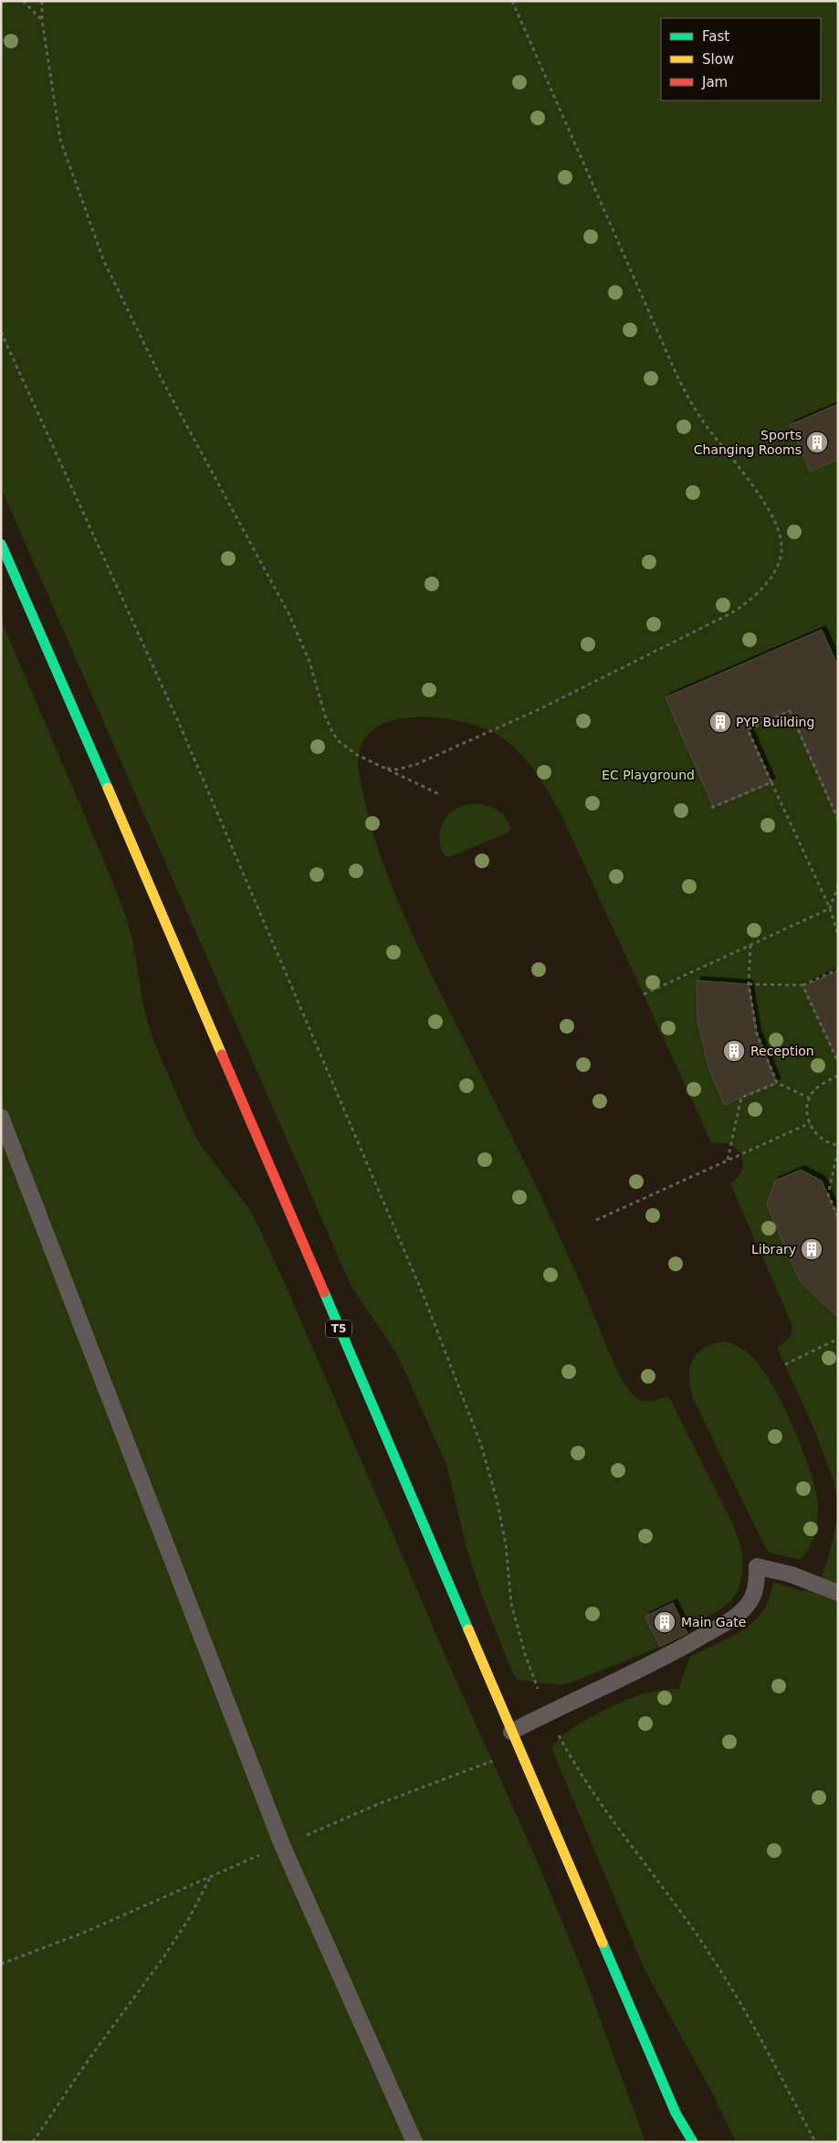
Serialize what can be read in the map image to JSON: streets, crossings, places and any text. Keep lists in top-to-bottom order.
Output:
{
  "streets": {
    "highway": ["T5"]
  },
  "parks": ["EC Playground"],
  "places": {
    "building": [
      "Sports Changing Rooms",
      "PYP Building",
      "Reception",
      "Library",
      "Main Gate"
    ]
  },
  "legend": ["Fast", "Slow", "Jam"]
}
